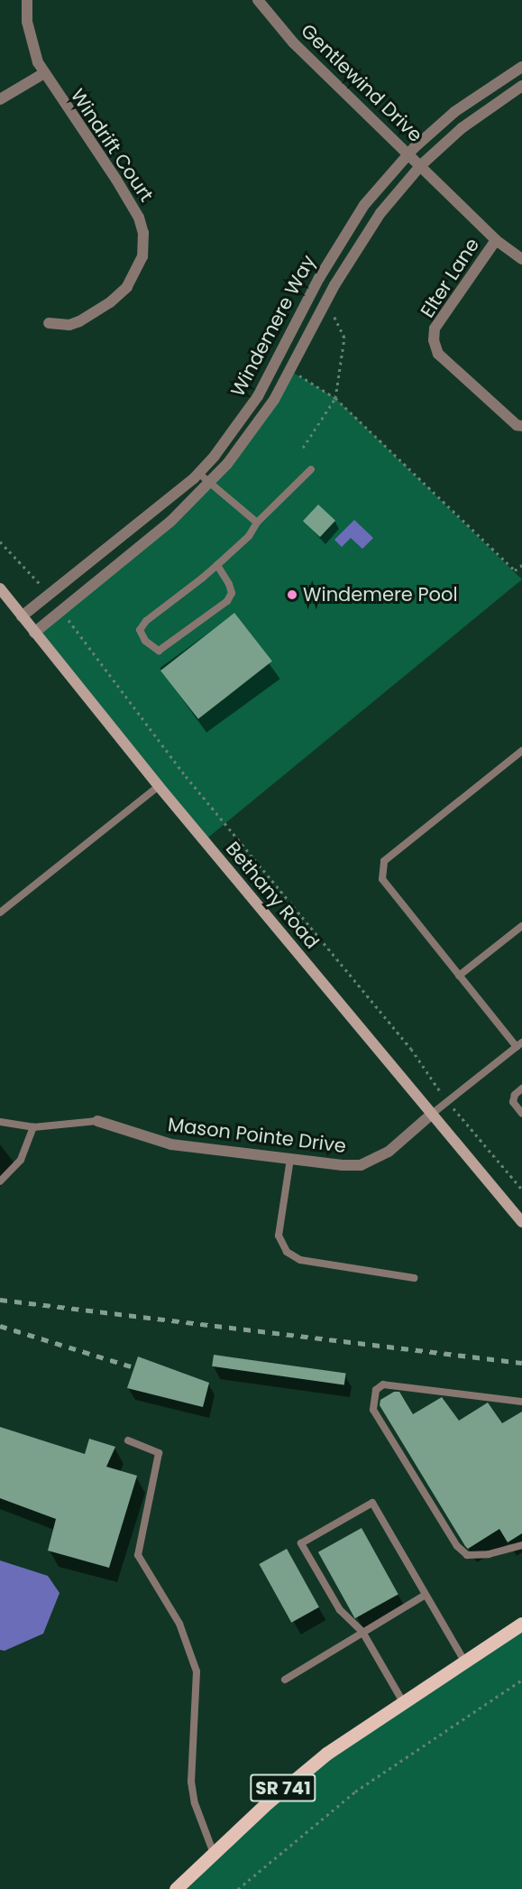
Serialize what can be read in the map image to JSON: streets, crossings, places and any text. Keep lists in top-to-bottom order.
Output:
{
  "streets": {
    "main road": ["Bethany Road", "SR 741"],
    "street": [
      "Gentlewind Drive",
      "Windrift Court",
      "Elter Lane",
      "Windemere Way",
      "Mason Pointe Drive"
    ]
  },
  "crossings": [
    ["Gentlewind Drive", "Elter Lane"],
    ["Gentlewind Drive", "Windemere Way"],
    ["Windemere Way", "Bethany Road"],
    ["Bethany Road", "Mason Pointe Drive"]
  ],
  "places": ["Windemere Pool"]
}
